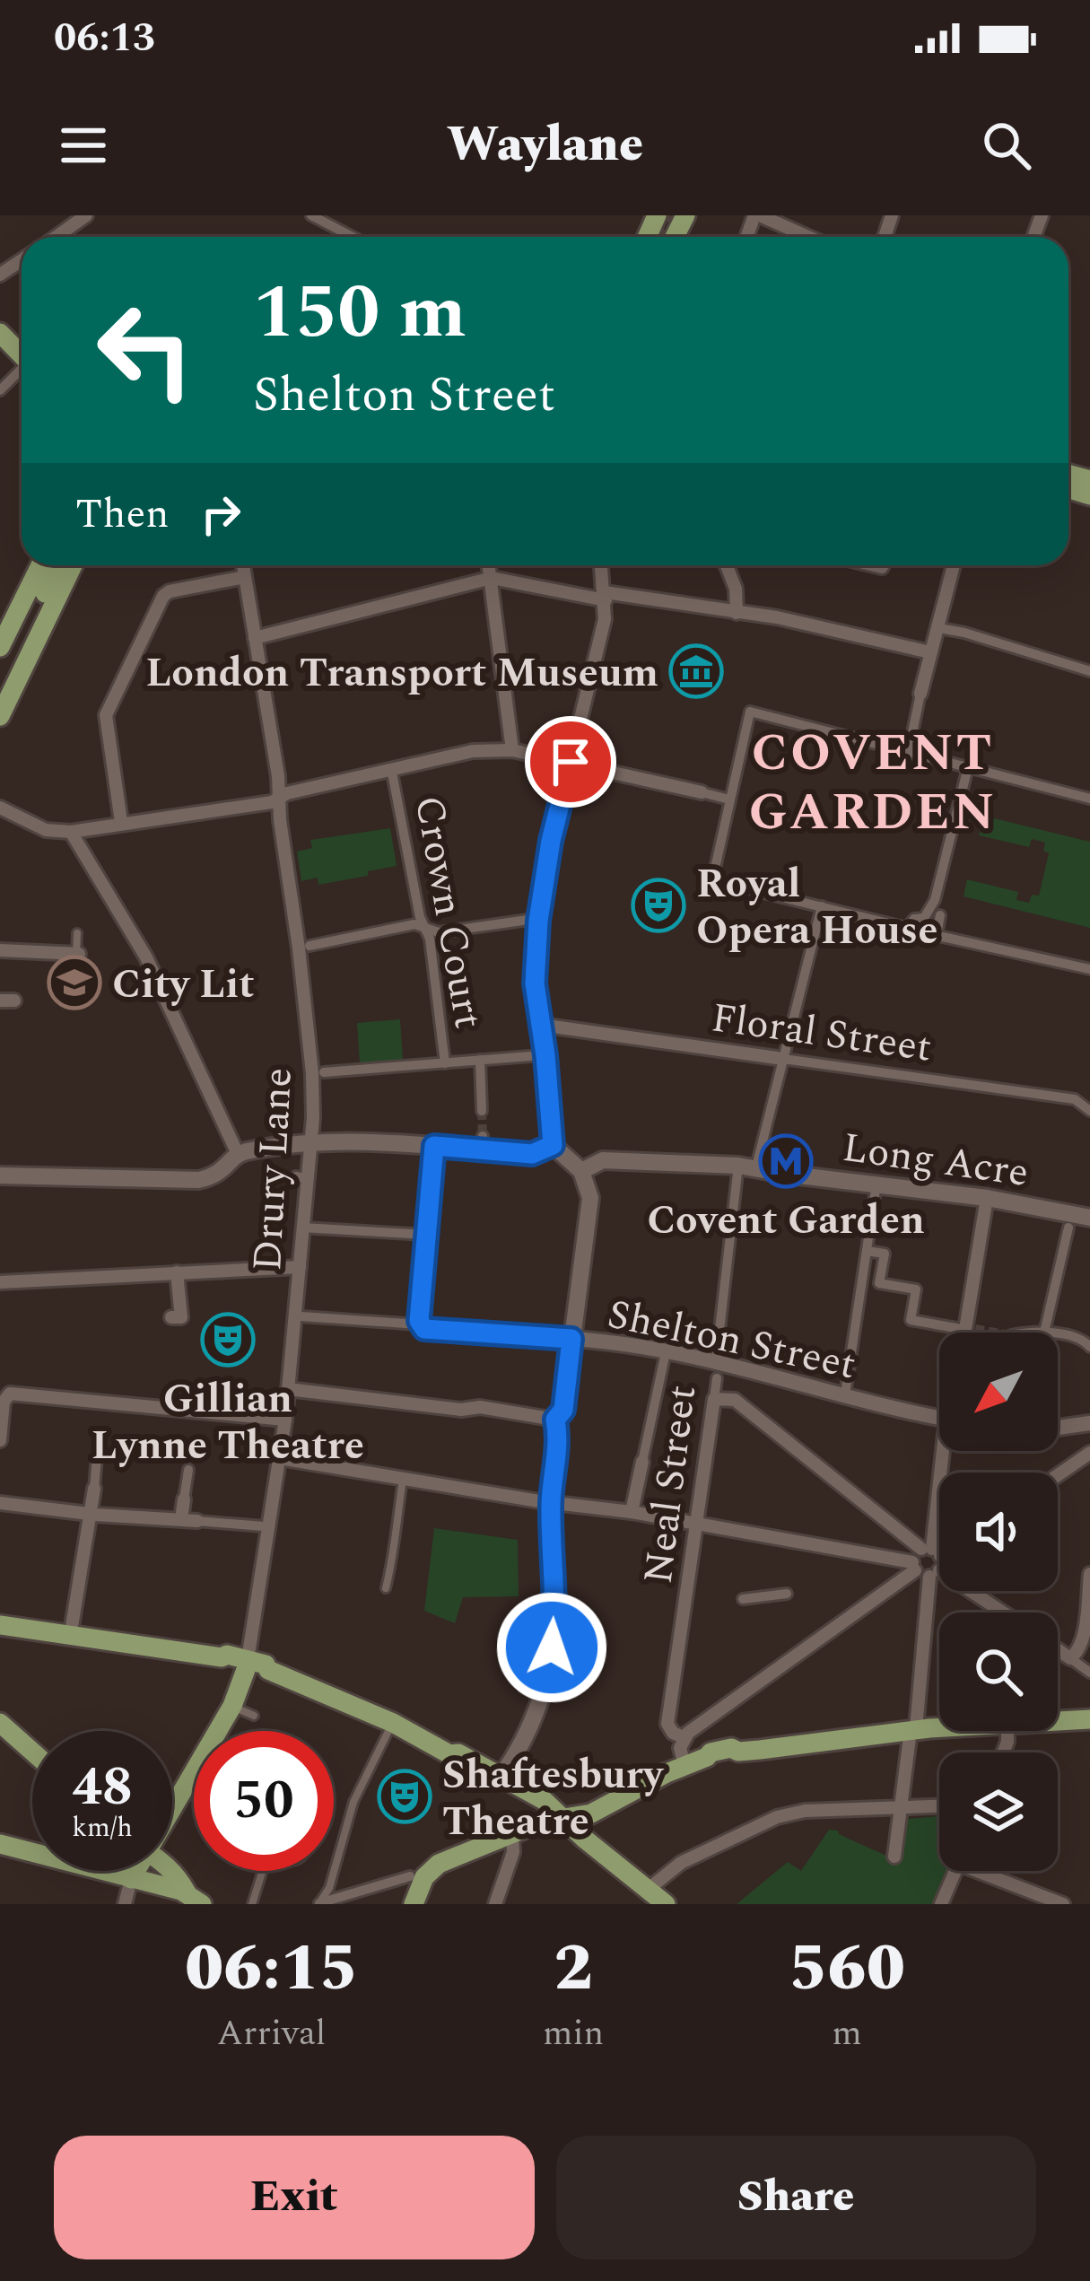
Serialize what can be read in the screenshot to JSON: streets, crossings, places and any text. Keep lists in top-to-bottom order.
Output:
{
  "streets": {
    "main road": ["Long Acre"],
    "street": [
      "Crown Court",
      "Floral Street",
      "Drury Lane",
      "Shelton Street",
      "Neal Street"
    ]
  },
  "crossings": [
    ["Floral Street", "Neal Street"],
    ["Long Acre", "Neal Street"],
    ["Shelton Street", "Neal Street"]
  ],
  "districts": ["COVENT GARDEN"],
  "places": {
    "museum": ["London Transport Museum"],
    "theatre": ["Royal Opera House", "Gillian Lynne Theatre", "Shaftesbury Theatre"],
    "school or university": ["City Lit"],
    "metro station": ["Covent Garden"]
  },
  "north": "bottom left",
  "page": {
    "status": "06:13",
    "header": "Waylane",
    "turn": ["150 m", "Shelton Street"],
    "then": "Then",
    "speed": "48 km/h",
    "limit": "50",
    "eta": [
      "06:15",
      "Arrival",
      "2",
      "min",
      "560",
      "m"
    ],
    "buttons": ["Exit", "Share"]
  }
}
